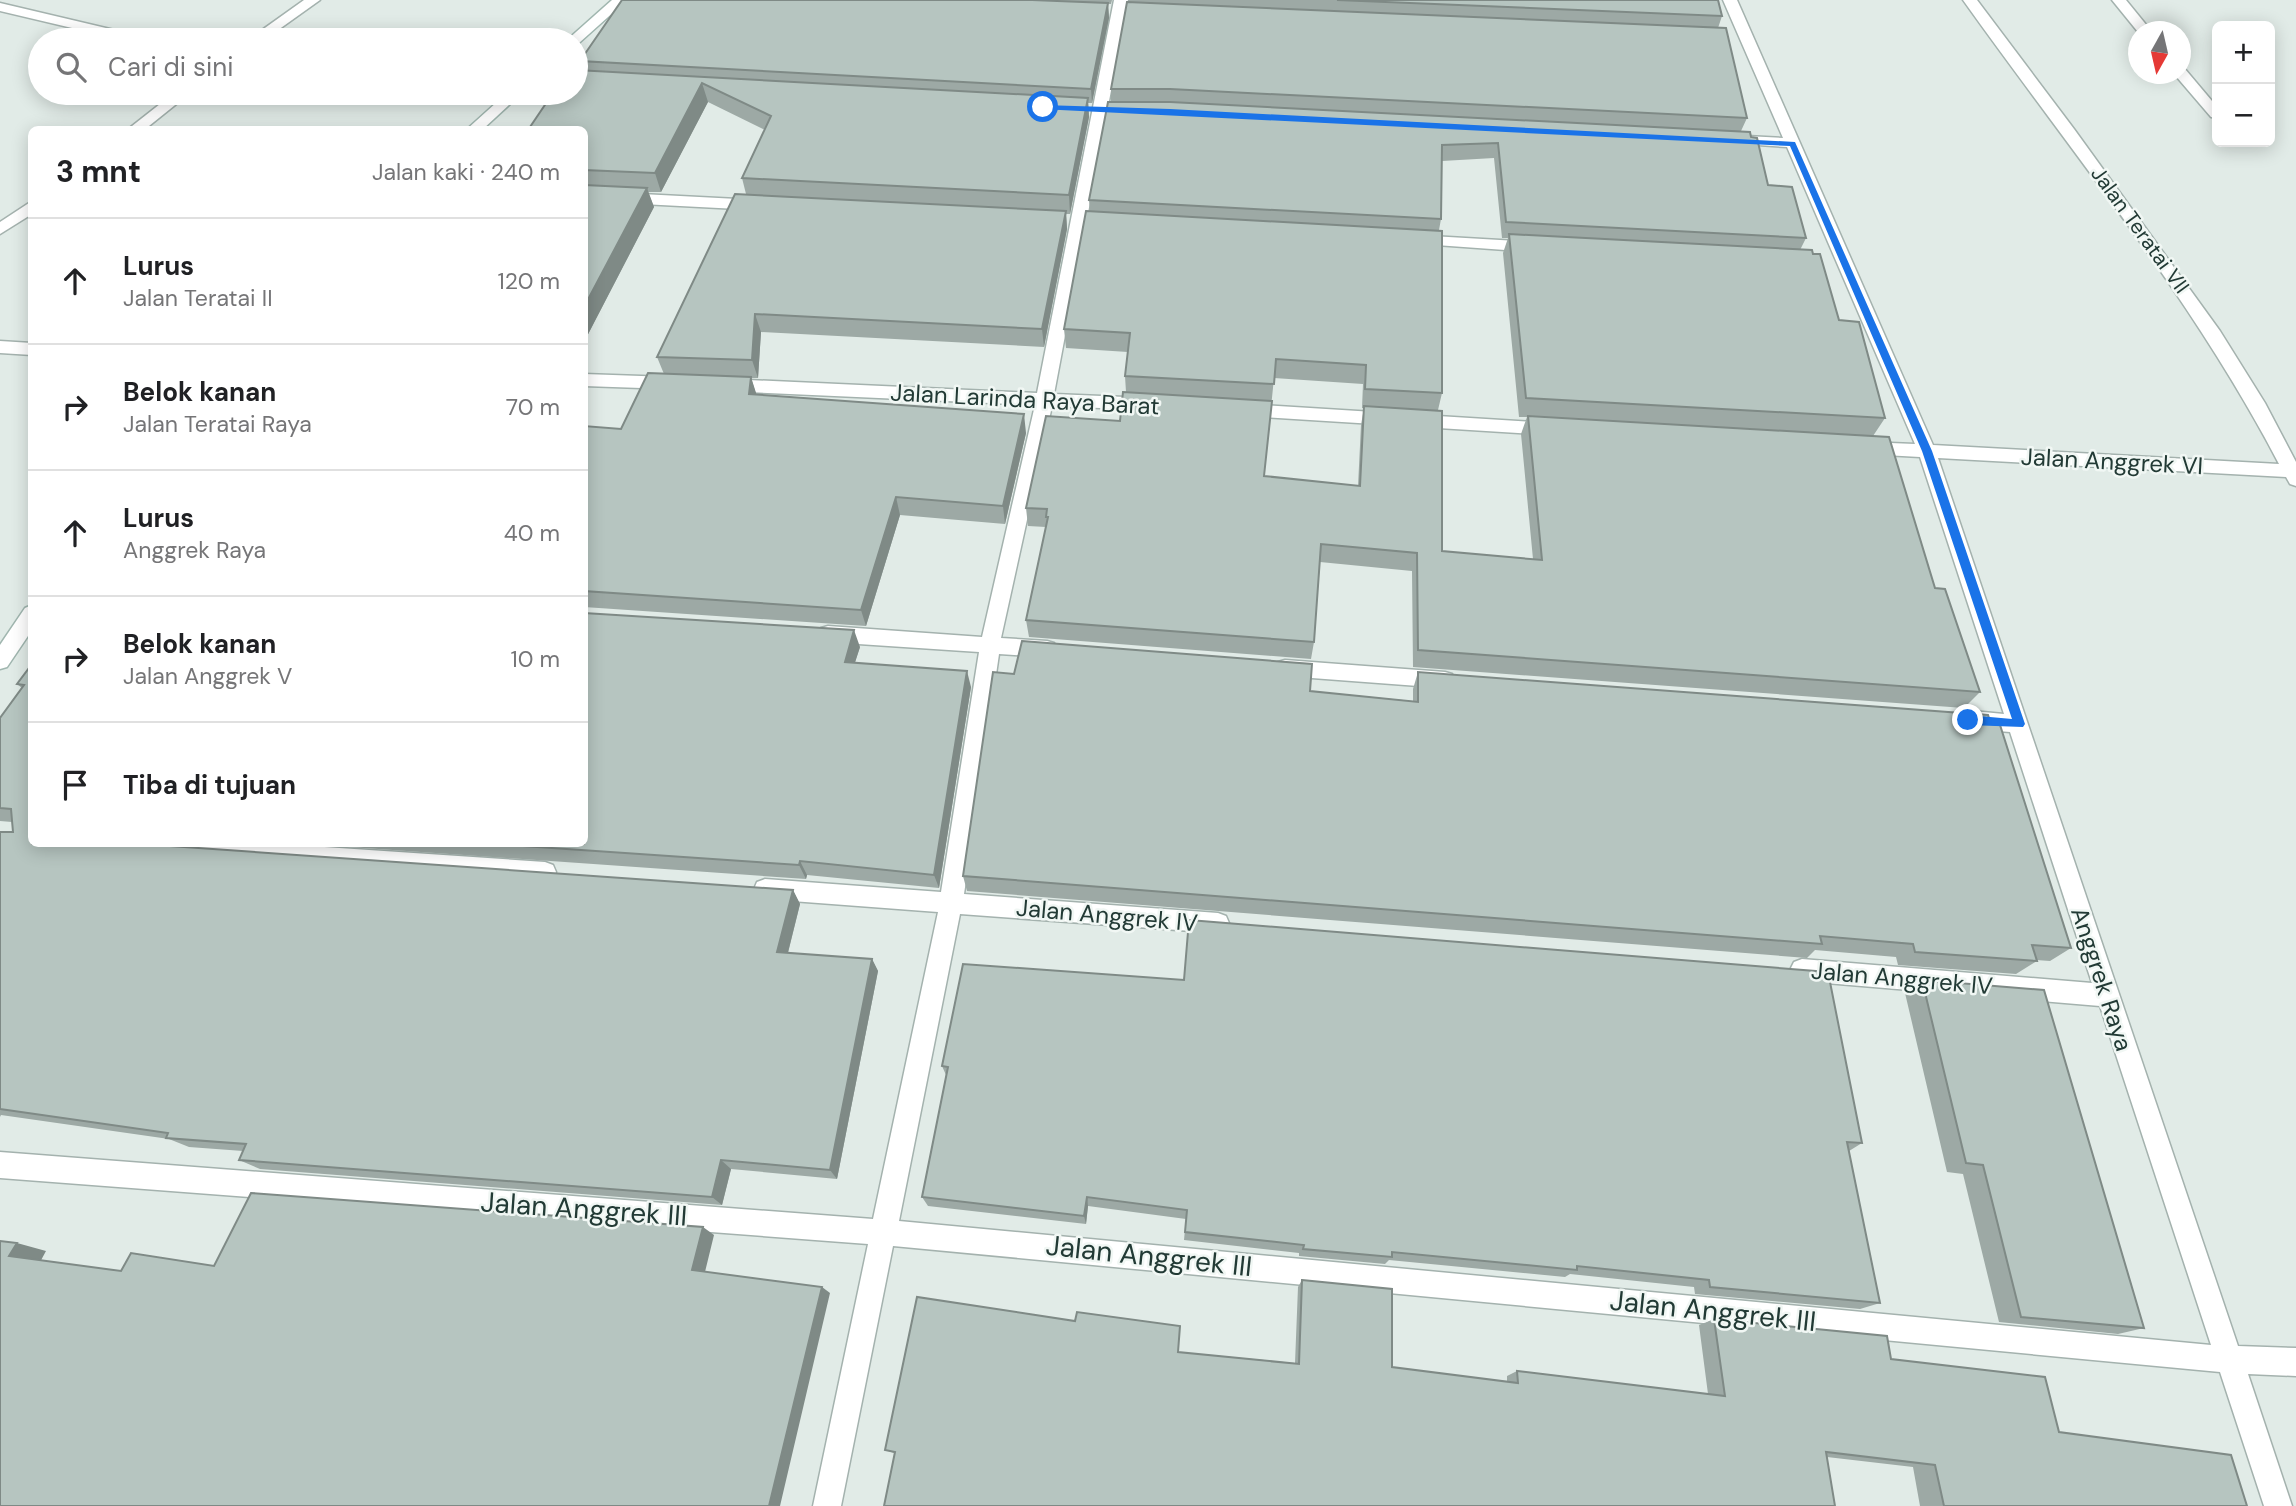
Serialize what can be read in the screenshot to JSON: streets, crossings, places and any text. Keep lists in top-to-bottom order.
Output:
{
  "streets": {
    "street": [
      "Jalan Teratai VII",
      "Jalan Larinda Raya Barat",
      "Jalan Anggrek VI",
      "Jalan Anggrek IV",
      "Anggrek Raya",
      "Jalan Anggrek III"
    ]
  },
  "crossings": [
    ["Jalan Teratai VII", "Jalan Anggrek VI"],
    ["Jalan Anggrek VI", "Anggrek Raya"],
    ["Jalan Anggrek IV", "Anggrek Raya"],
    ["Anggrek Raya", "Jalan Anggrek III"]
  ],
  "north": "bottom",
  "page": {
    "map_buttons": ["+", "−"],
    "search": "Cari di sini",
    "heading": ["3 mnt", "Jalan kaki · 240 m"],
    "list": [
      ["Lurus", "Jalan Teratai II", "120 m"],
      ["Belok kanan", "Jalan Teratai Raya", "70 m"],
      ["Lurus", "Anggrek Raya", "40 m"],
      ["Belok kanan", "Jalan Anggrek V", "10 m"],
      "Tiba di tujuan"
    ]
  }
}
